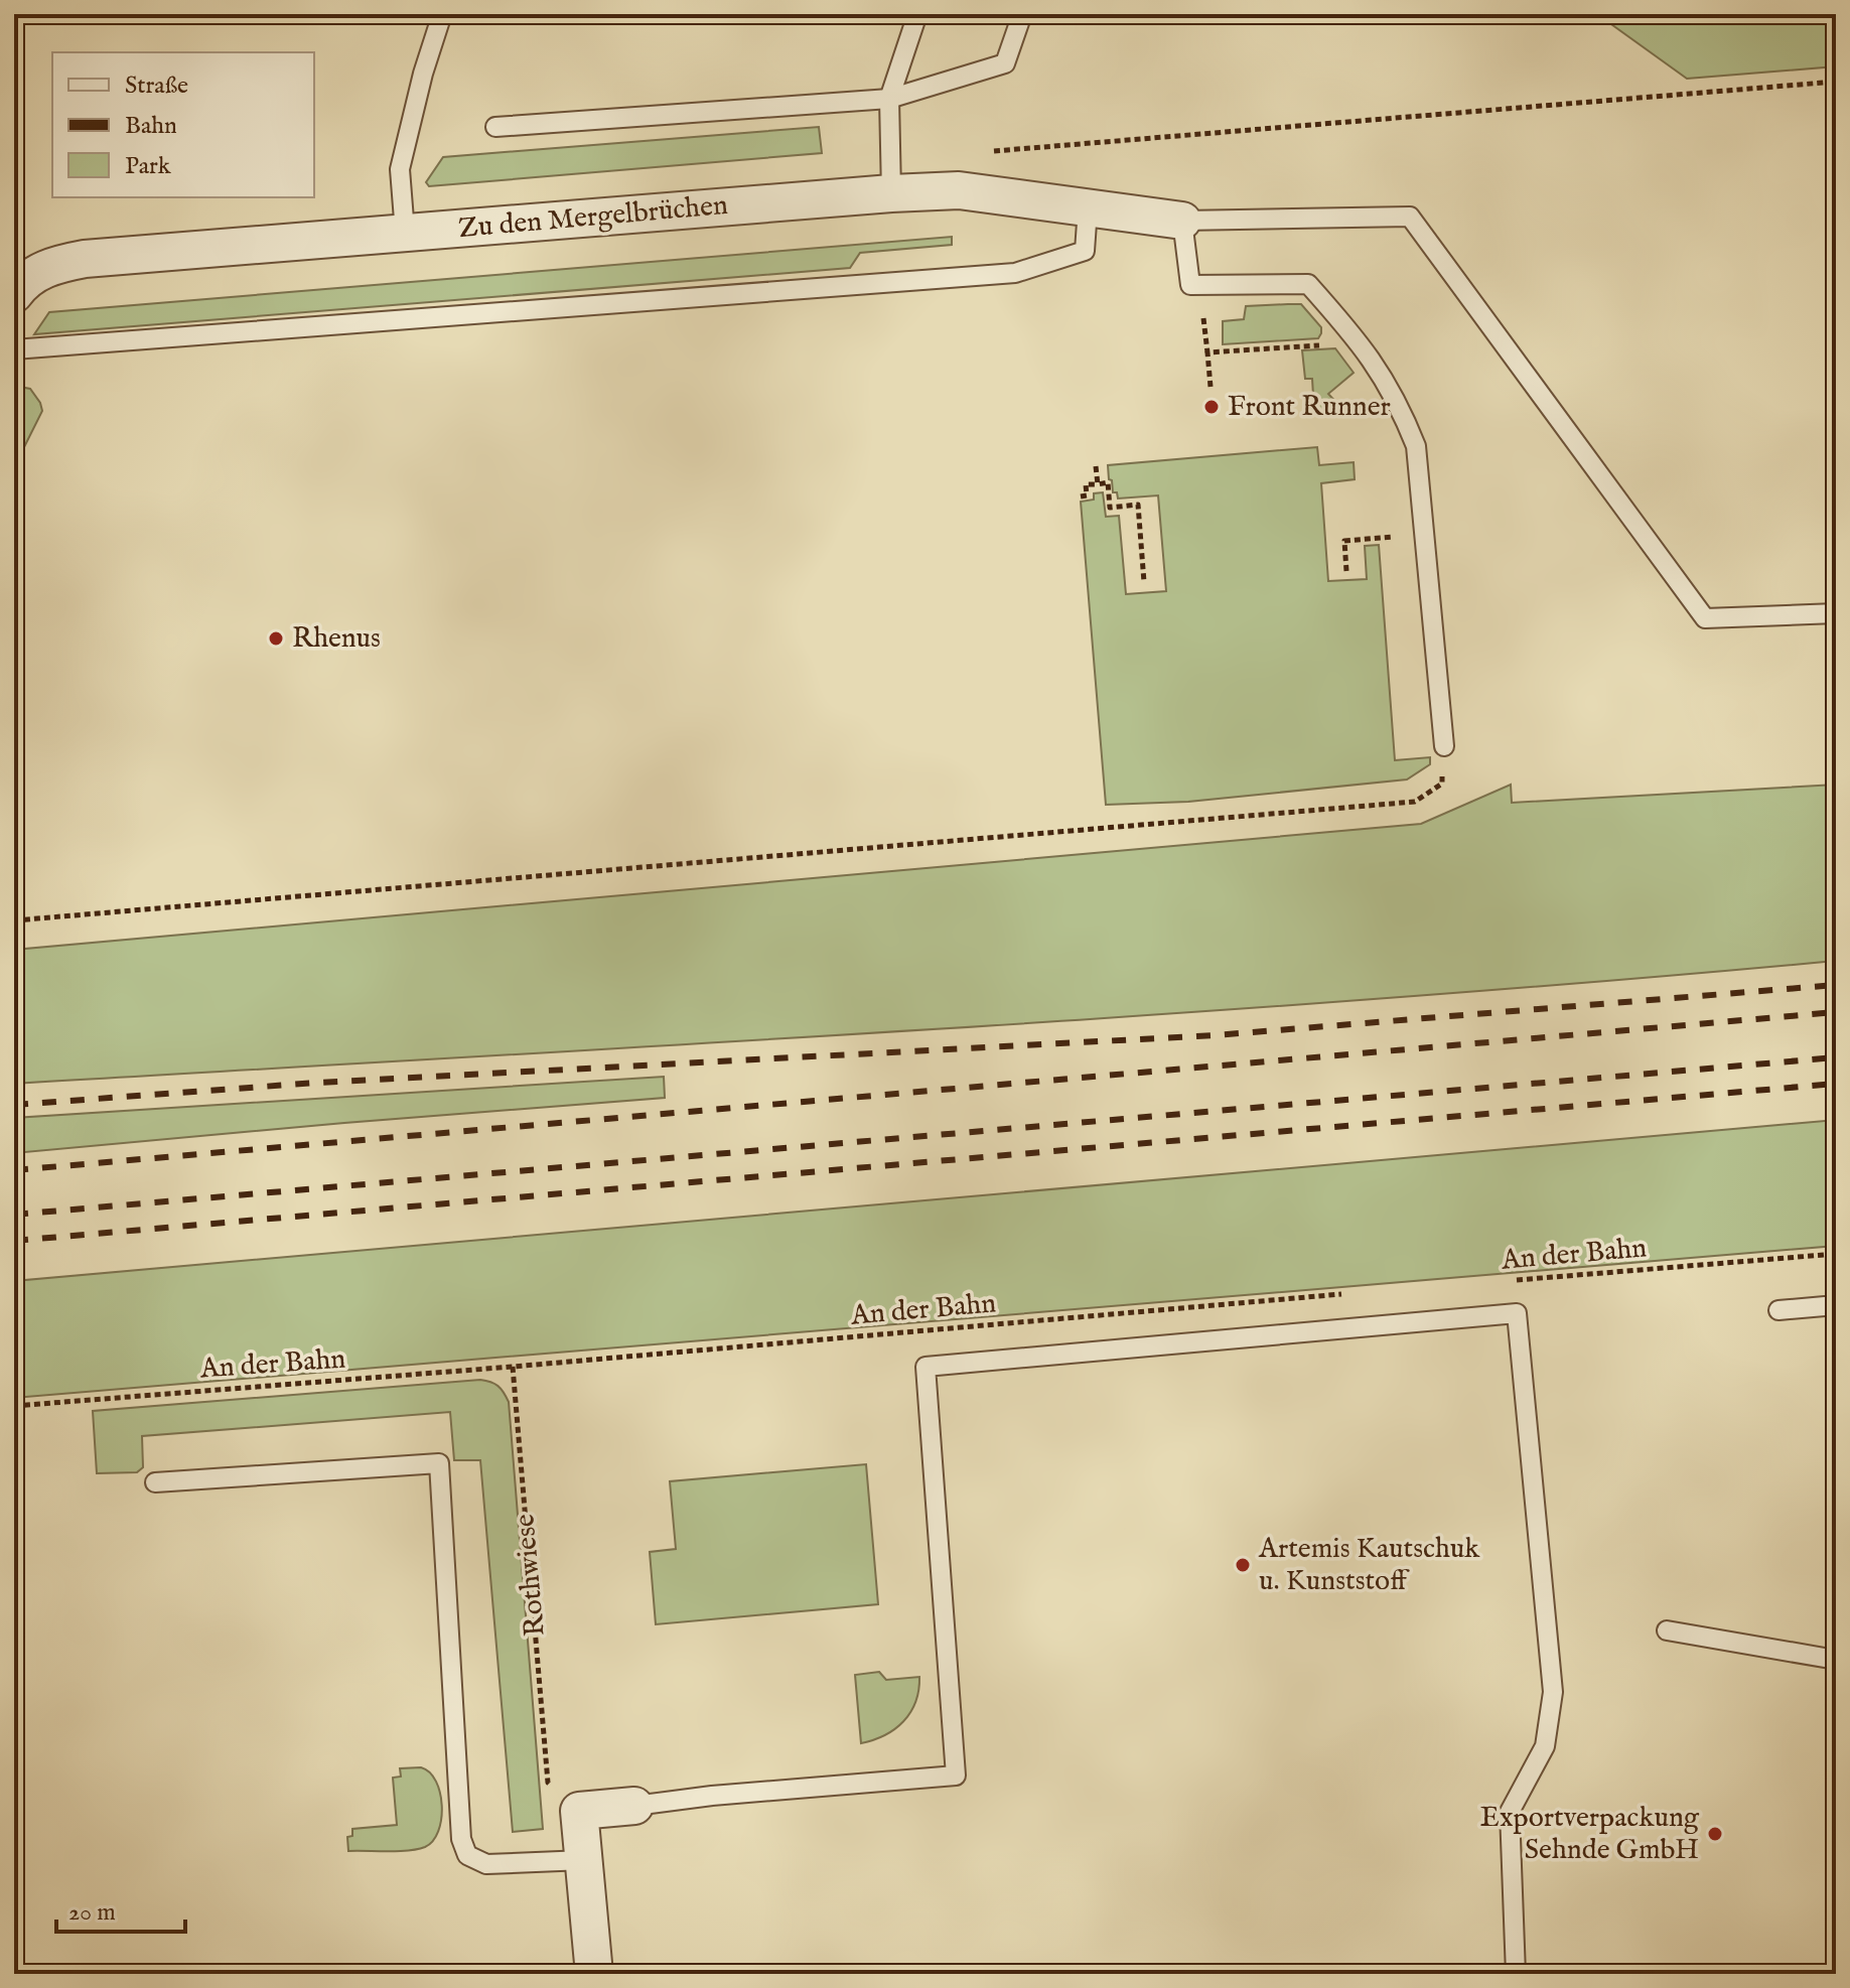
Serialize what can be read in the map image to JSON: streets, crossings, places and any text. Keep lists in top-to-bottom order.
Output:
{
  "streets": {
    "street": ["Zu den Mergelbrüchen"],
    "path": ["An der Bahn", "Rothwiese"]
  },
  "crossings": [
    ["An der Bahn", "Rothwiese"]
  ],
  "places": [
    "Front Runner",
    "Rhenus",
    "Artemis Kautschuk u. Kunststoff",
    "Exportverpackung Sehnde GmbH"
  ],
  "legend": ["Straße", "Bahn", "Park"],
  "scale_bar": "20 m"
}
